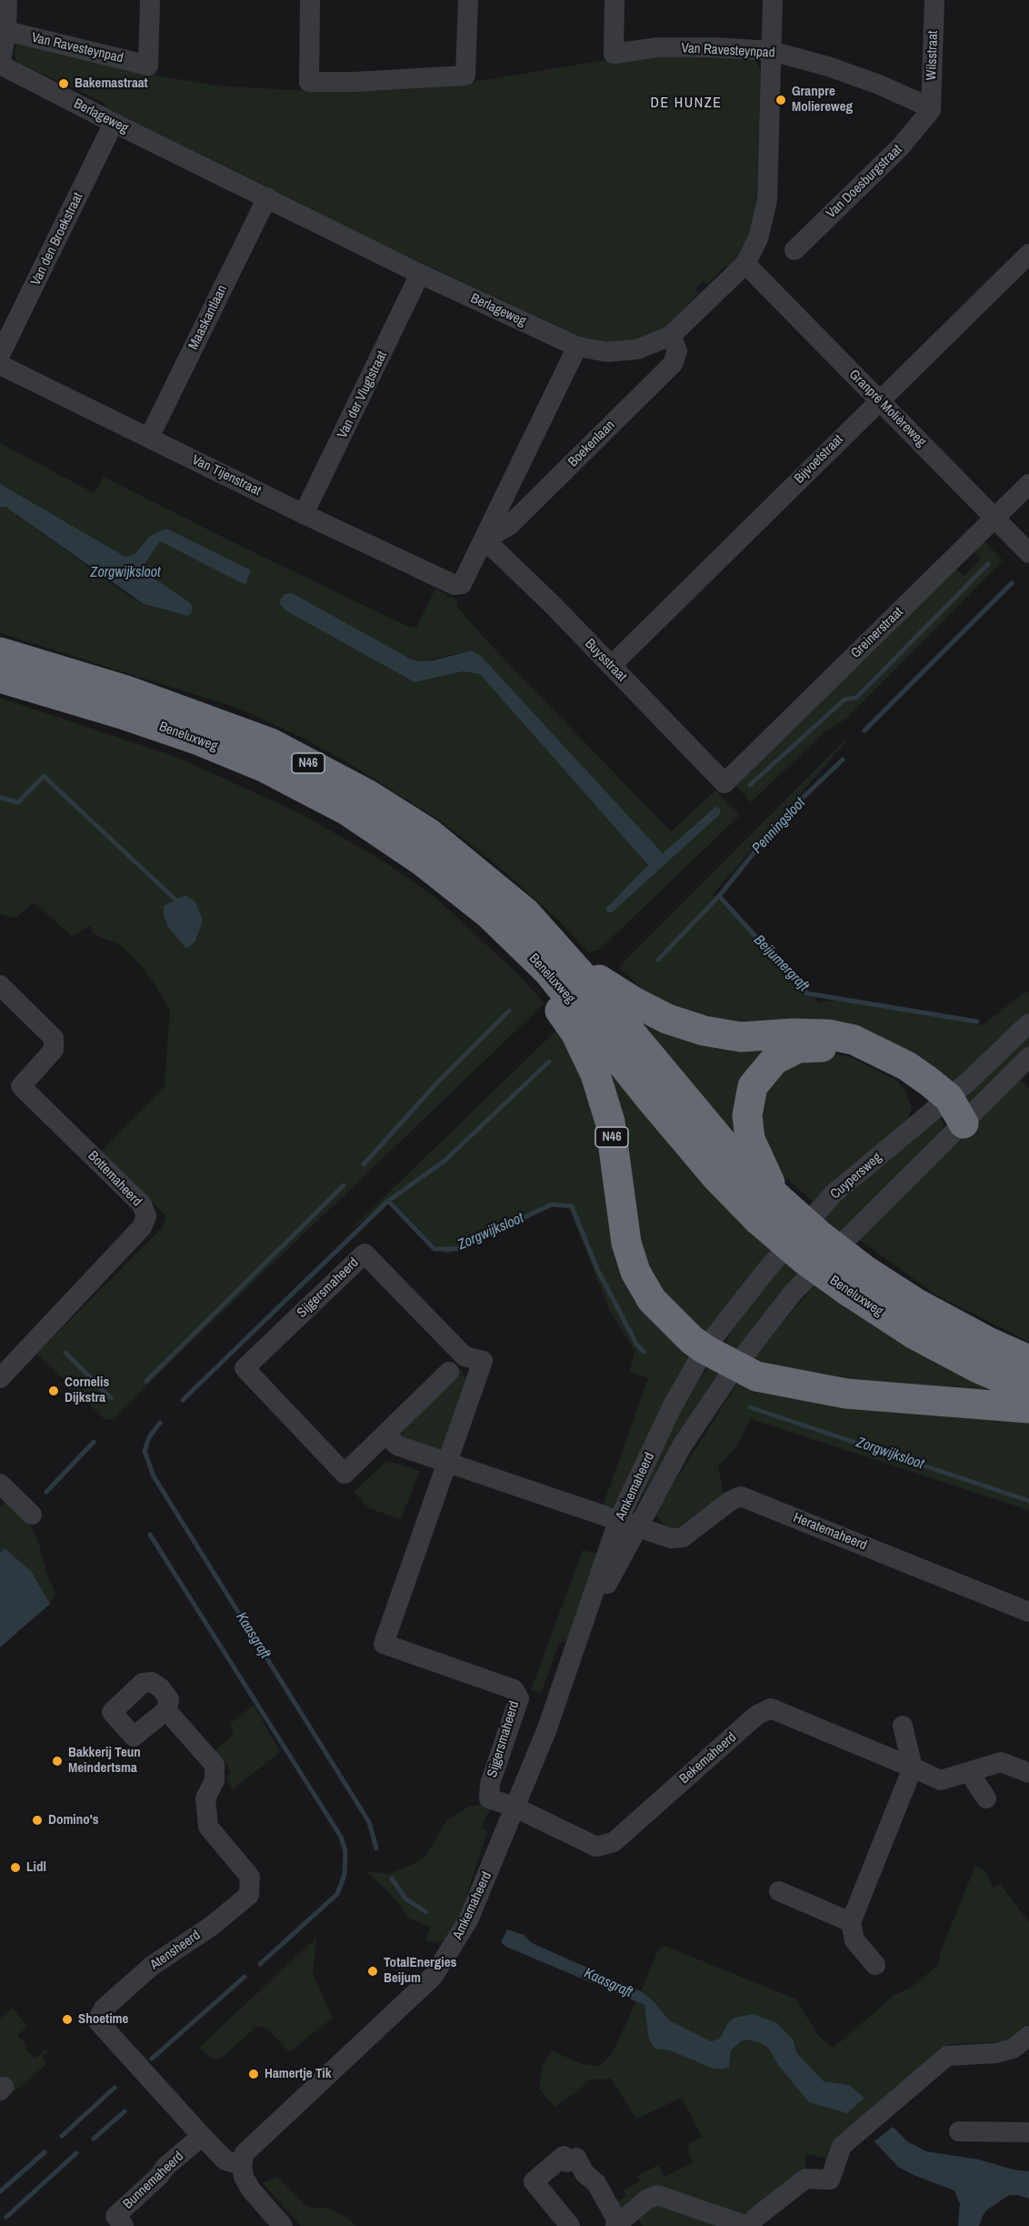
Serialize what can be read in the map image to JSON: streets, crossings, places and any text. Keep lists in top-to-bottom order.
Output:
{
  "streets": {
    "highway": ["Beneluxweg", "N46"],
    "street": [
      "Van Ravesteynpad",
      "Wilsstraat",
      "Berlageweg",
      "Van Doesburgstraat",
      "Van den Broekstraat",
      "Maaskantlaan",
      "Van der Vlugtstraat",
      "Granpré Molièreweg",
      "Boekenlaan",
      "Bijvoetstraat",
      "Van Tijenstraat",
      "Greinerstraat",
      "Buysstraat",
      "Cuypersweg",
      "Bottemaheerd",
      "Sijgersmaheerd",
      "Amkemaheerd",
      "Heratemaheerd",
      "Bekemaheerd",
      "Atensheerd",
      "Bunnemaheerd"
    ]
  },
  "crossings": [
    ["Van Ravesteynpad", "Wilsstraat"],
    ["Van Ravesteynpad", "Berlageweg"],
    ["Van Ravesteynpad", "Van Doesburgstraat"],
    ["Wilsstraat", "Van Doesburgstraat"],
    ["Berlageweg", "Van den Broekstraat"],
    ["Berlageweg", "Maaskantlaan"],
    ["Berlageweg", "Van der Vlugtstraat"],
    ["Berlageweg", "Granpré Molièreweg"],
    ["Berlageweg", "Boekenlaan"],
    ["Maaskantlaan", "Van Tijenstraat"],
    ["Van der Vlugtstraat", "Van Tijenstraat"],
    ["Granpré Molièreweg", "Bijvoetstraat"],
    ["Granpré Molièreweg", "Greinerstraat"],
    ["Boekenlaan", "Van Tijenstraat"],
    ["Boekenlaan", "Buysstraat"],
    ["Bijvoetstraat", "Buysstraat"],
    ["Van Tijenstraat", "Buysstraat"],
    ["Greinerstraat", "Buysstraat"],
    ["Beneluxweg", "N46"],
    ["N46", "Cuypersweg"],
    ["N46", "Amkemaheerd"],
    ["Cuypersweg", "Amkemaheerd"],
    ["Sijgersmaheerd", "Amkemaheerd"],
    ["Sijgersmaheerd", "Bekemaheerd"],
    ["Amkemaheerd", "Heratemaheerd"],
    ["Amkemaheerd", "Bekemaheerd"],
    ["Amkemaheerd", "Atensheerd"],
    ["Atensheerd", "Bunnemaheerd"]
  ],
  "districts": ["DE HUNZE"],
  "water": [
    "Zorgwijksloot",
    "Penningsloot",
    "Beijumergraft",
    "Kaasgraft"
  ],
  "places": [
    "Bakemastraat",
    "Granpre Moliereweg",
    "Cornelis Dijkstra",
    "Bakkerij Teun Meindertsma",
    "Domino's",
    "Lidl",
    "TotalEnergies Beijum",
    "Shoetime",
    "Hamertje Tik"
  ]
}
